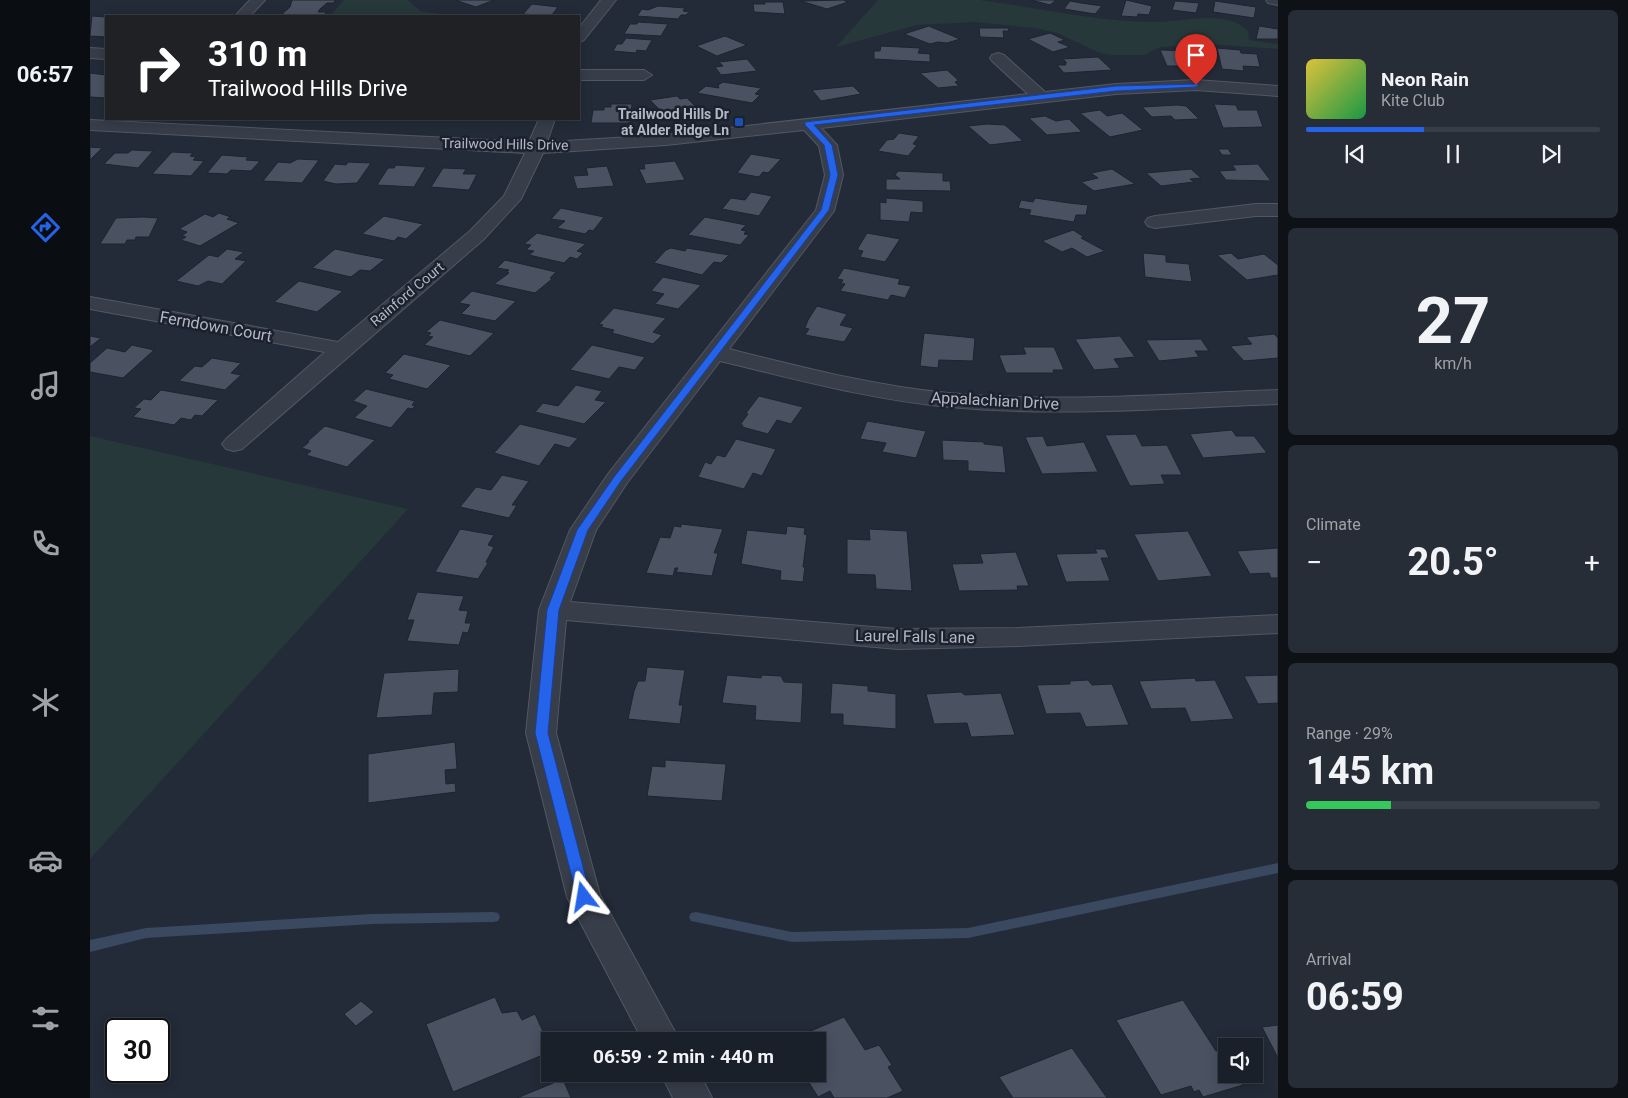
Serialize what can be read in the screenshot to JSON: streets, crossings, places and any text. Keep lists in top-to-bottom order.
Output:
{
  "streets": {
    "street": [
      "Trailwood Hills Drive",
      "Rainford Court",
      "Ferndown Court",
      "Appalachian Drive",
      "Laurel Falls Lane"
    ]
  },
  "crossings": [
    ["Trailwood Hills Drive", "Rainford Court"],
    ["Rainford Court", "Ferndown Court"]
  ],
  "places": {
    "transit": ["Trailwood Hills Dr at Alder Ridge Ln"]
  },
  "page": {
    "tabs": "06:57",
    "turn": ["310 m", "Trailwood Hills Drive"],
    "song": ["Neon Rain", "Kite Club"],
    "tile": [
      ["27", "km/h"],
      "Climate",
      ["Range · 29%", "145 km"],
      ["Arrival", "06:59"]
    ],
    "heat": ["−", "20.5°", "+"],
    "limit": "30",
    "trip": "06:59 · 2 min · 440 m"
  }
}
